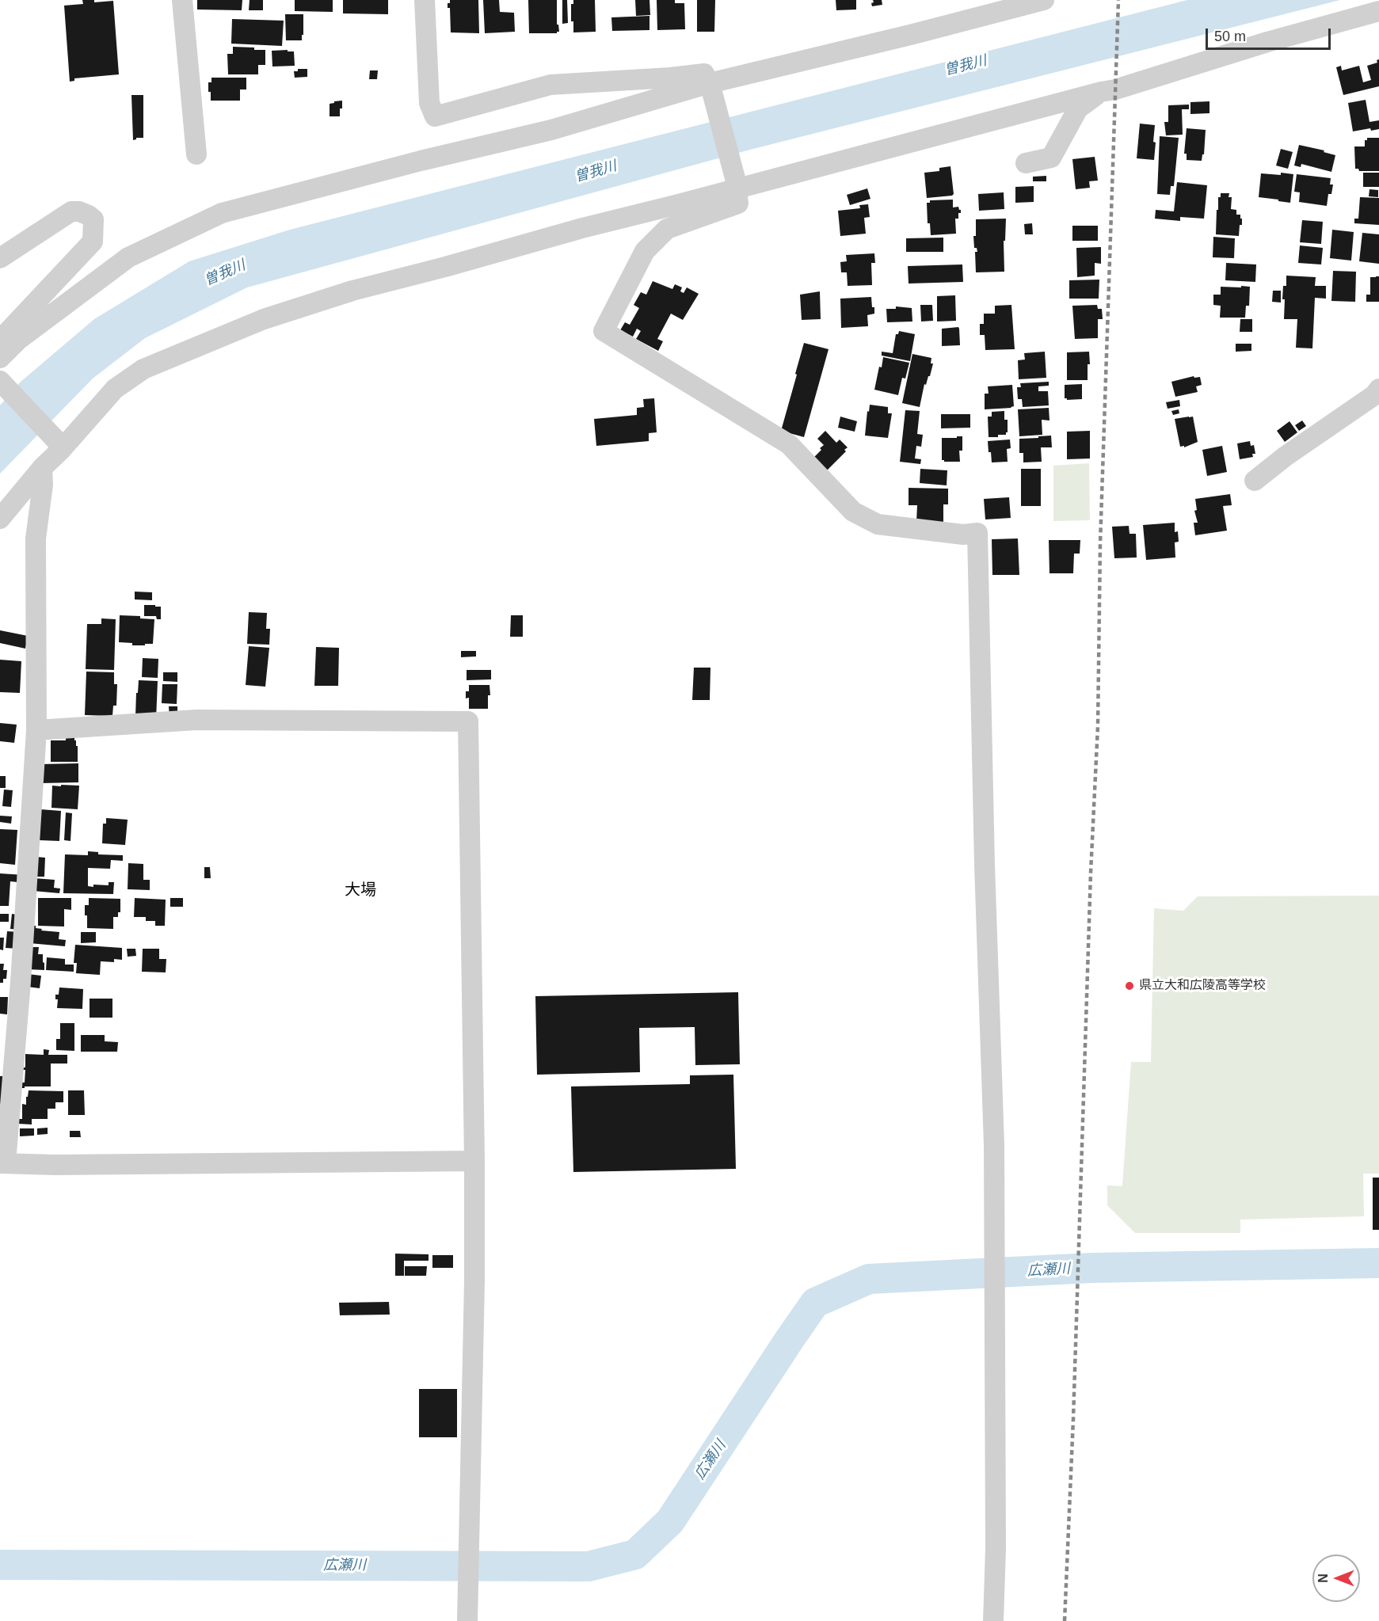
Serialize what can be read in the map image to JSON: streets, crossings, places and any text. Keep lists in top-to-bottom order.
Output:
{
  "districts": ["大場"],
  "water": ["曽我川", "広瀬川"],
  "places": ["県立大和広陵高等学校"],
  "scale_bar": "50 m",
  "north": "left"
}
